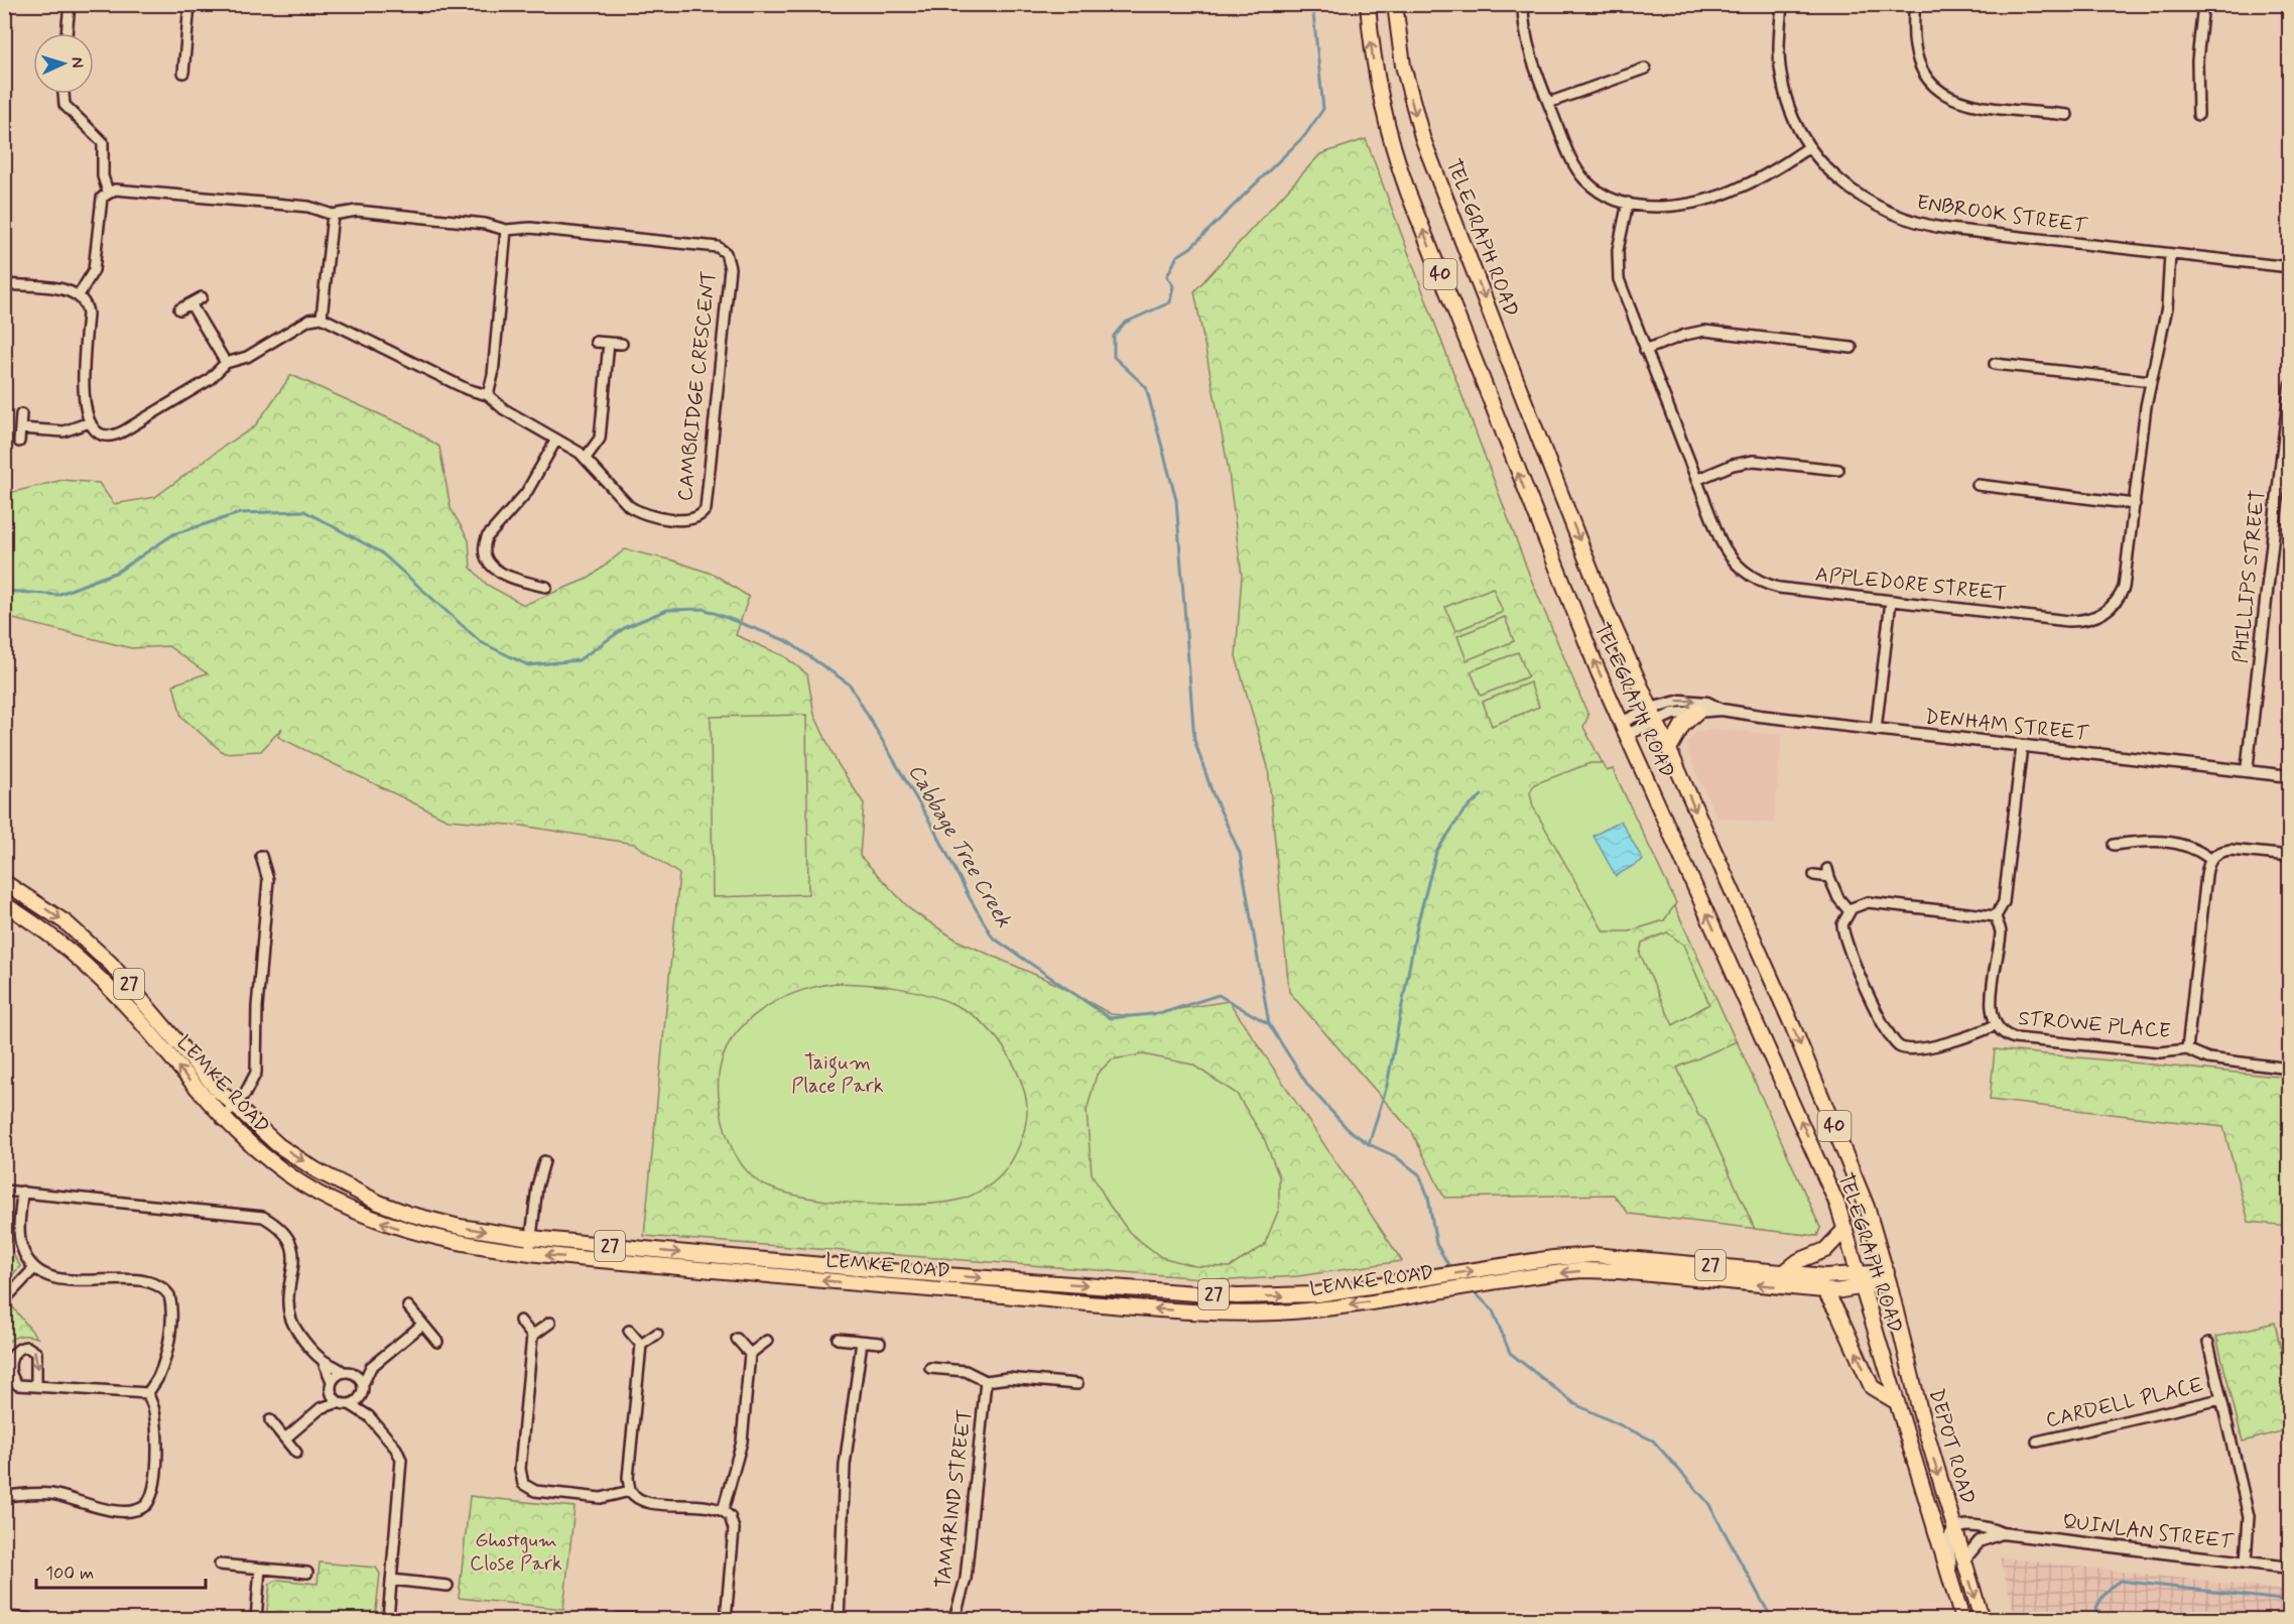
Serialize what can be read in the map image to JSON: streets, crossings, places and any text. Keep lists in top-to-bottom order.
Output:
{
  "streets": {
    "main road": [
      "TELEGRAPH ROAD",
      "40",
      "27",
      "LEMKE ROAD",
      "DEPOT ROAD"
    ],
    "street": [
      "ENBROOK STREET",
      "CAMBRIDGE CRESCENT",
      "PHILLIPS STREET",
      "APPLEDORE STREET",
      "DENHAM STREET",
      "STROWE PLACE",
      "CARDELL PLACE",
      "TAMARIND STREET",
      "QUINLAN STREET"
    ]
  },
  "crossings": [
    ["ENBROOK STREET", "APPLEDORE STREET"],
    ["TELEGRAPH ROAD", "DENHAM STREET"],
    ["TELEGRAPH ROAD", "LEMKE ROAD"],
    ["TELEGRAPH ROAD", "DEPOT ROAD"],
    ["PHILLIPS STREET", "DENHAM STREET"],
    ["DENHAM STREET", "STROWE PLACE"],
    ["LEMKE ROAD", "DEPOT ROAD"],
    ["DEPOT ROAD", "QUINLAN STREET"]
  ],
  "water": ["Cabbage Tree Creek"],
  "parks": ["Taigum Place Park", "Ghostgum Close Park"],
  "scale_bar": "100 m",
  "north": "right"
}
